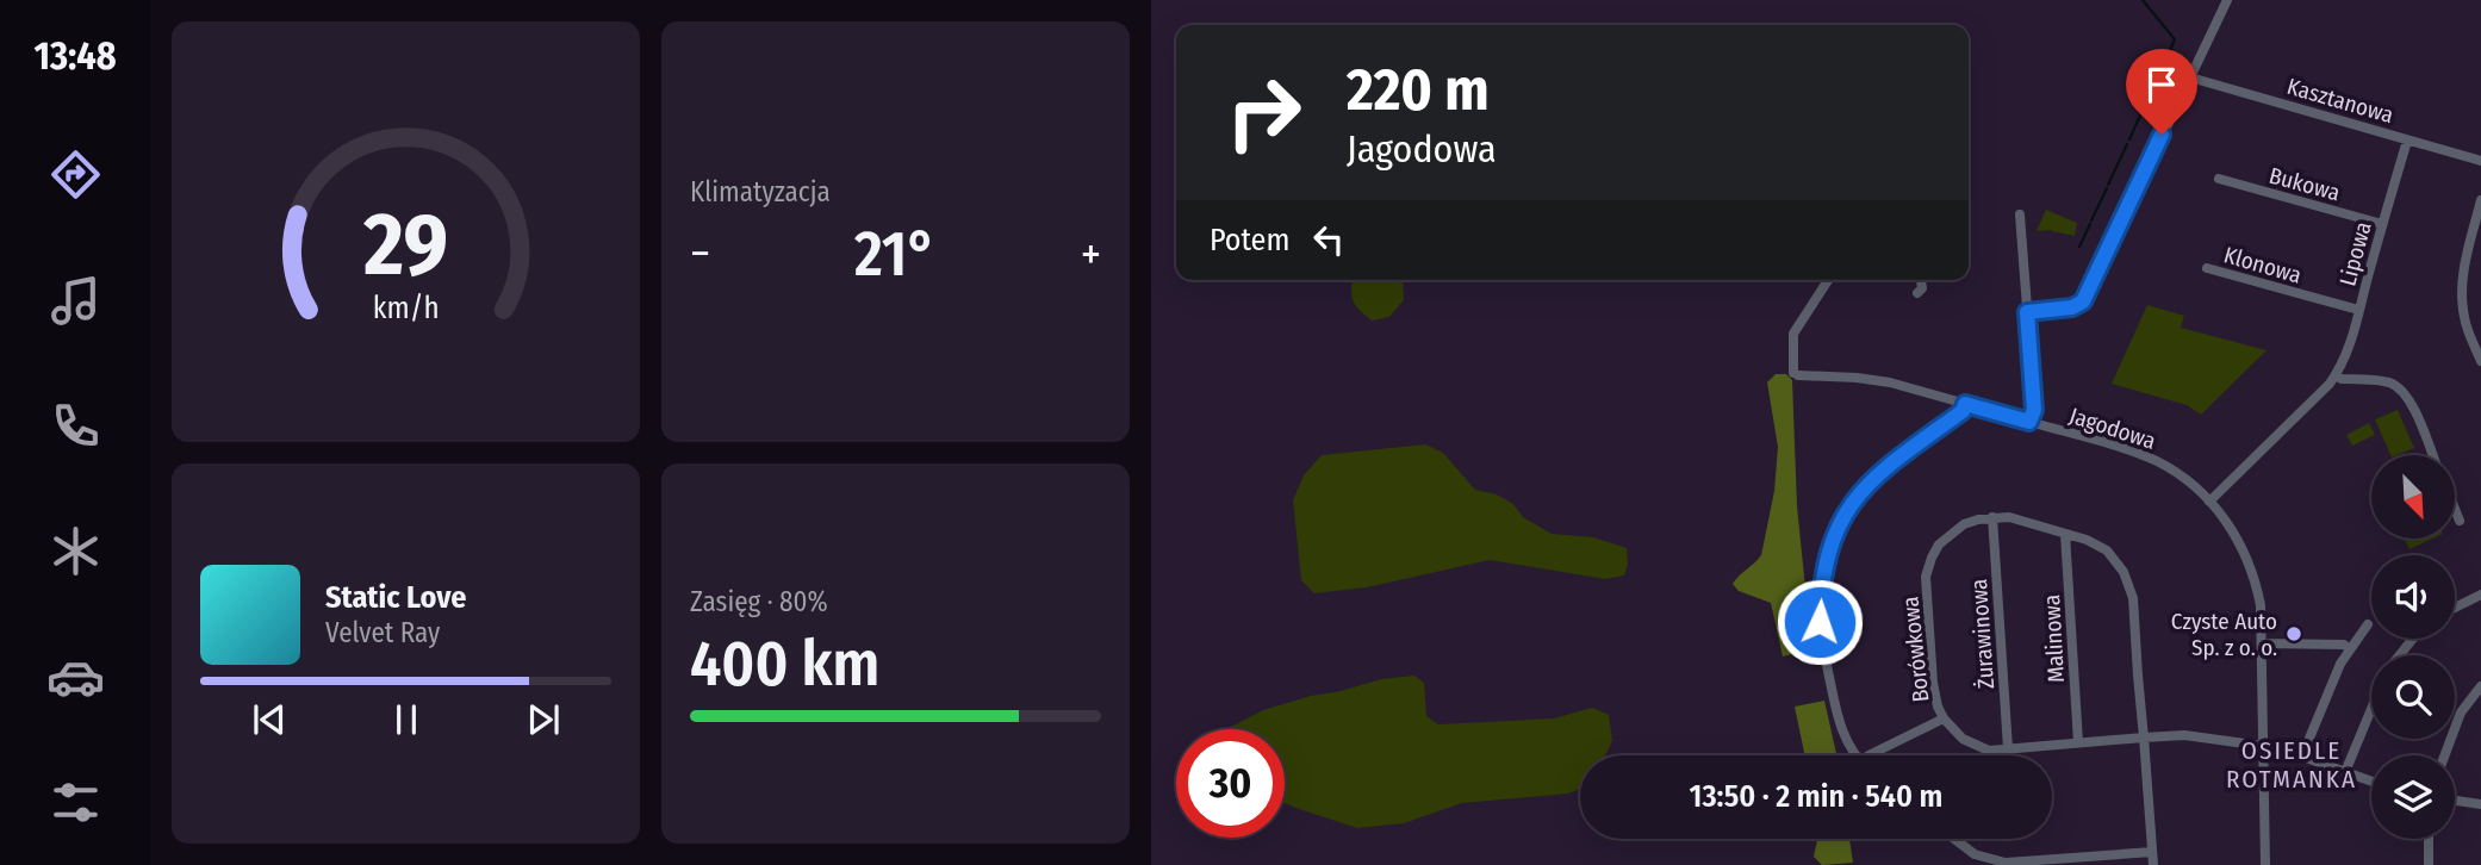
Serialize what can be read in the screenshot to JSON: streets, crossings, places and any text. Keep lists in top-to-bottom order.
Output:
{
  "streets": {
    "street": [
      "Kasztanowa",
      "Bukowa",
      "Lipowa",
      "Klonowa",
      "Jagodowa",
      "Żurawinowa",
      "Malinowa",
      "Borówkowa"
    ]
  },
  "crossings": [
    ["Kasztanowa", "Lipowa"],
    ["Bukowa", "Lipowa"],
    ["Lipowa", "Klonowa"],
    ["Jagodowa", "Borówkowa"],
    ["Żurawinowa", "Borówkowa"],
    ["Malinowa", "Borówkowa"]
  ],
  "districts": ["OSIEDLE ROTMANKA"],
  "places": ["Czyste Auto Sp. z o. o."],
  "north": "bottom right",
  "page": {
    "tabs": "13:48",
    "tile": [
      "Klimatyzacja",
      ["Zasięg · 80%", "400 km"]
    ],
    "turn": ["220 m", "Jagodowa"],
    "then": "Potem",
    "heat": ["−", "21°", "+"],
    "song": ["Static Love", "Velvet Ray"],
    "limit": "30",
    "trip": "13:50 · 2 min · 540 m",
    "gauge": ["29", "km/h"]
  }
}
